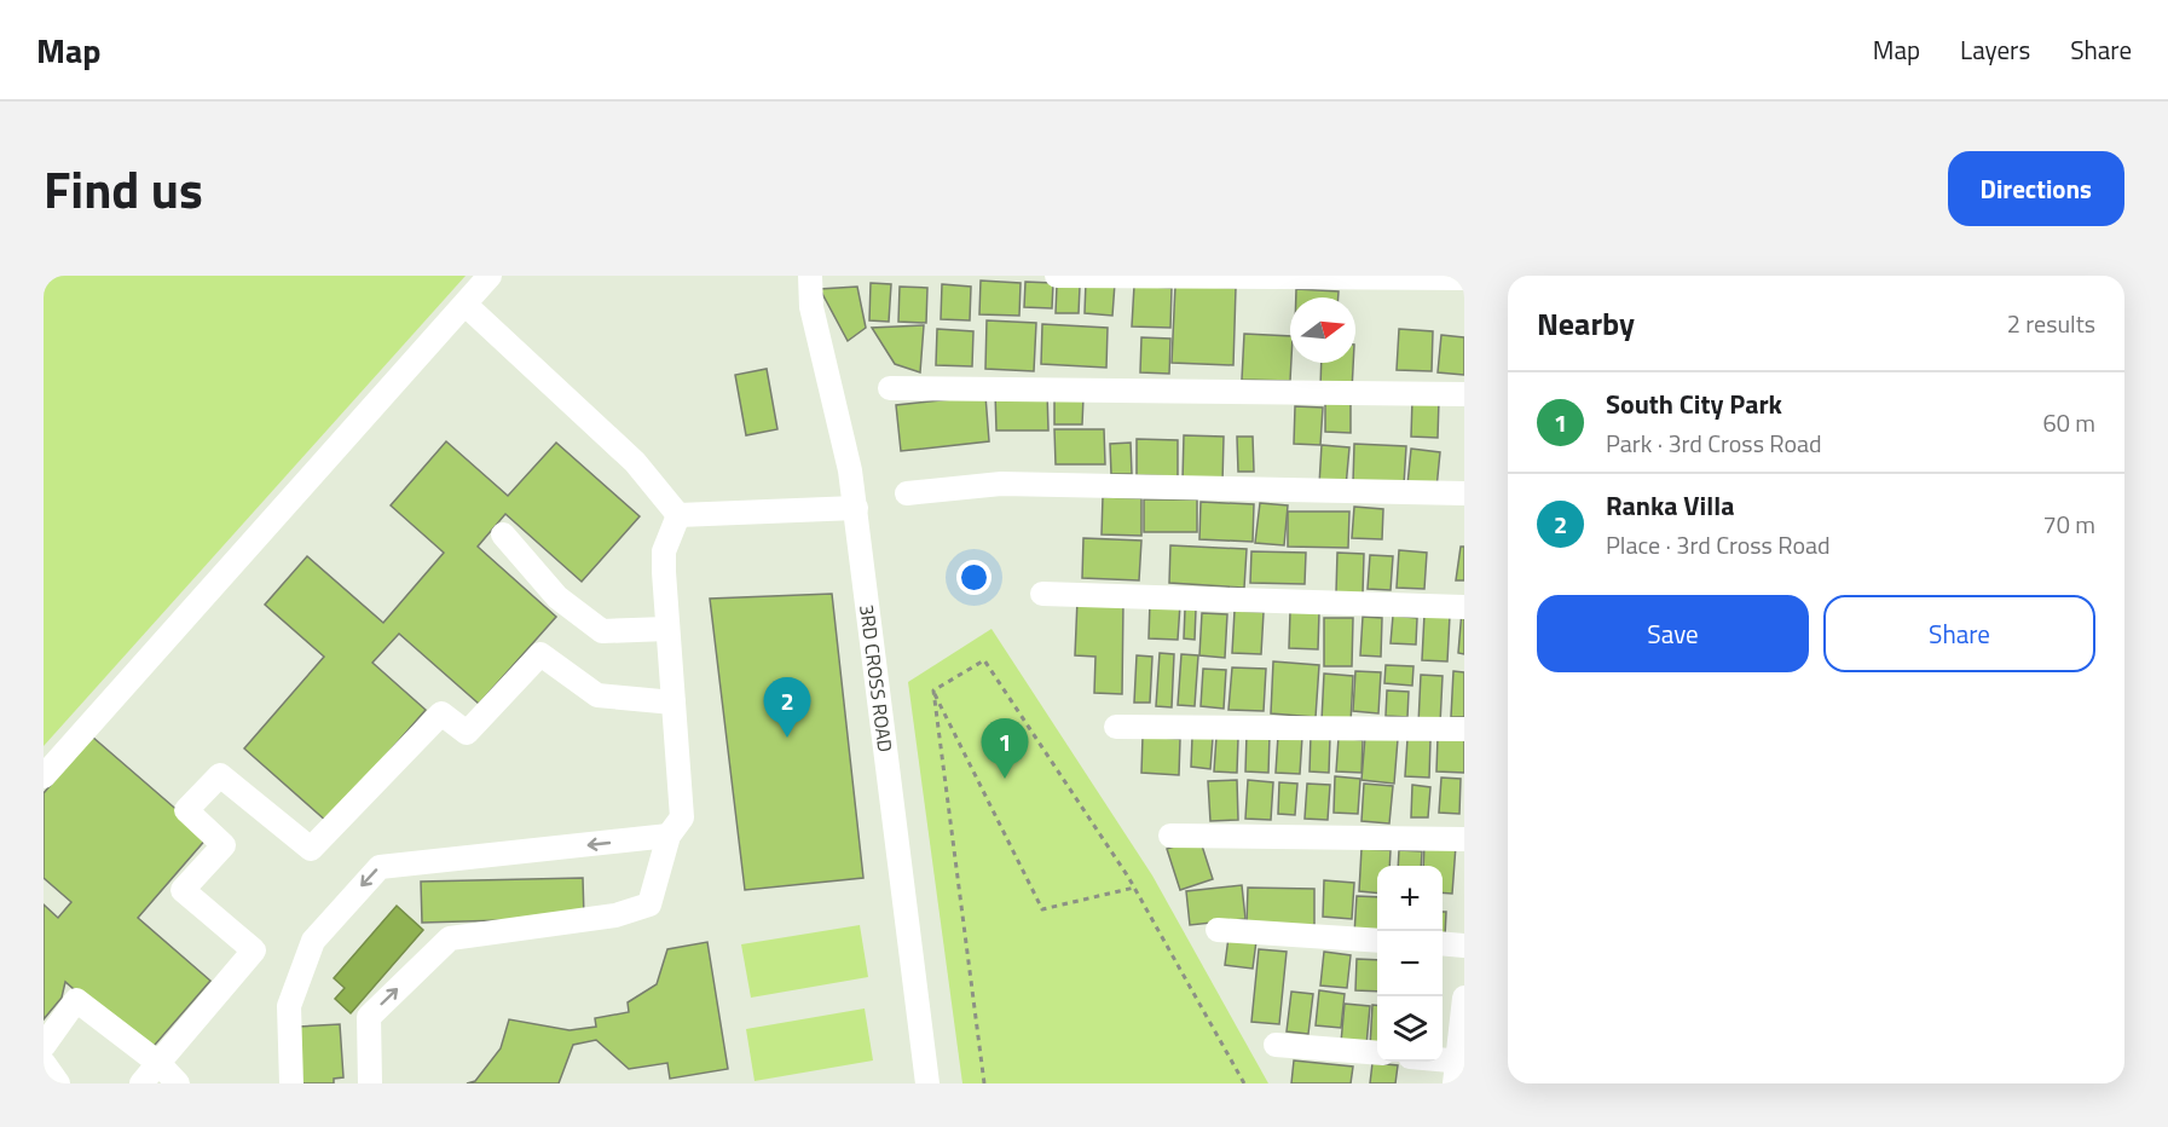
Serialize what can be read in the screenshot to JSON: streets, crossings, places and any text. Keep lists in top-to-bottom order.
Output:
{
  "streets": {
    "street": ["3RD CROSS ROAD"]
  },
  "north": "right",
  "page": {
    "header": "Map",
    "nav": ["Map", "Layers", "Share"],
    "title": "Find us",
    "buttons": [
      "Directions",
      ["Save", "Share"]
    ],
    "heading": ["Nearby", "2 results"],
    "list": [
      {
        "mark": "1",
        "name": "South City Park",
        "note": "Park · 3rd Cross Road",
        "value": "60 m"
      },
      {
        "mark": "2",
        "name": "Ranka Villa",
        "note": "Place · 3rd Cross Road",
        "value": "70 m"
      }
    ],
    "pins": ["2", "1"],
    "map_buttons": ["+", "−"]
  }
}
